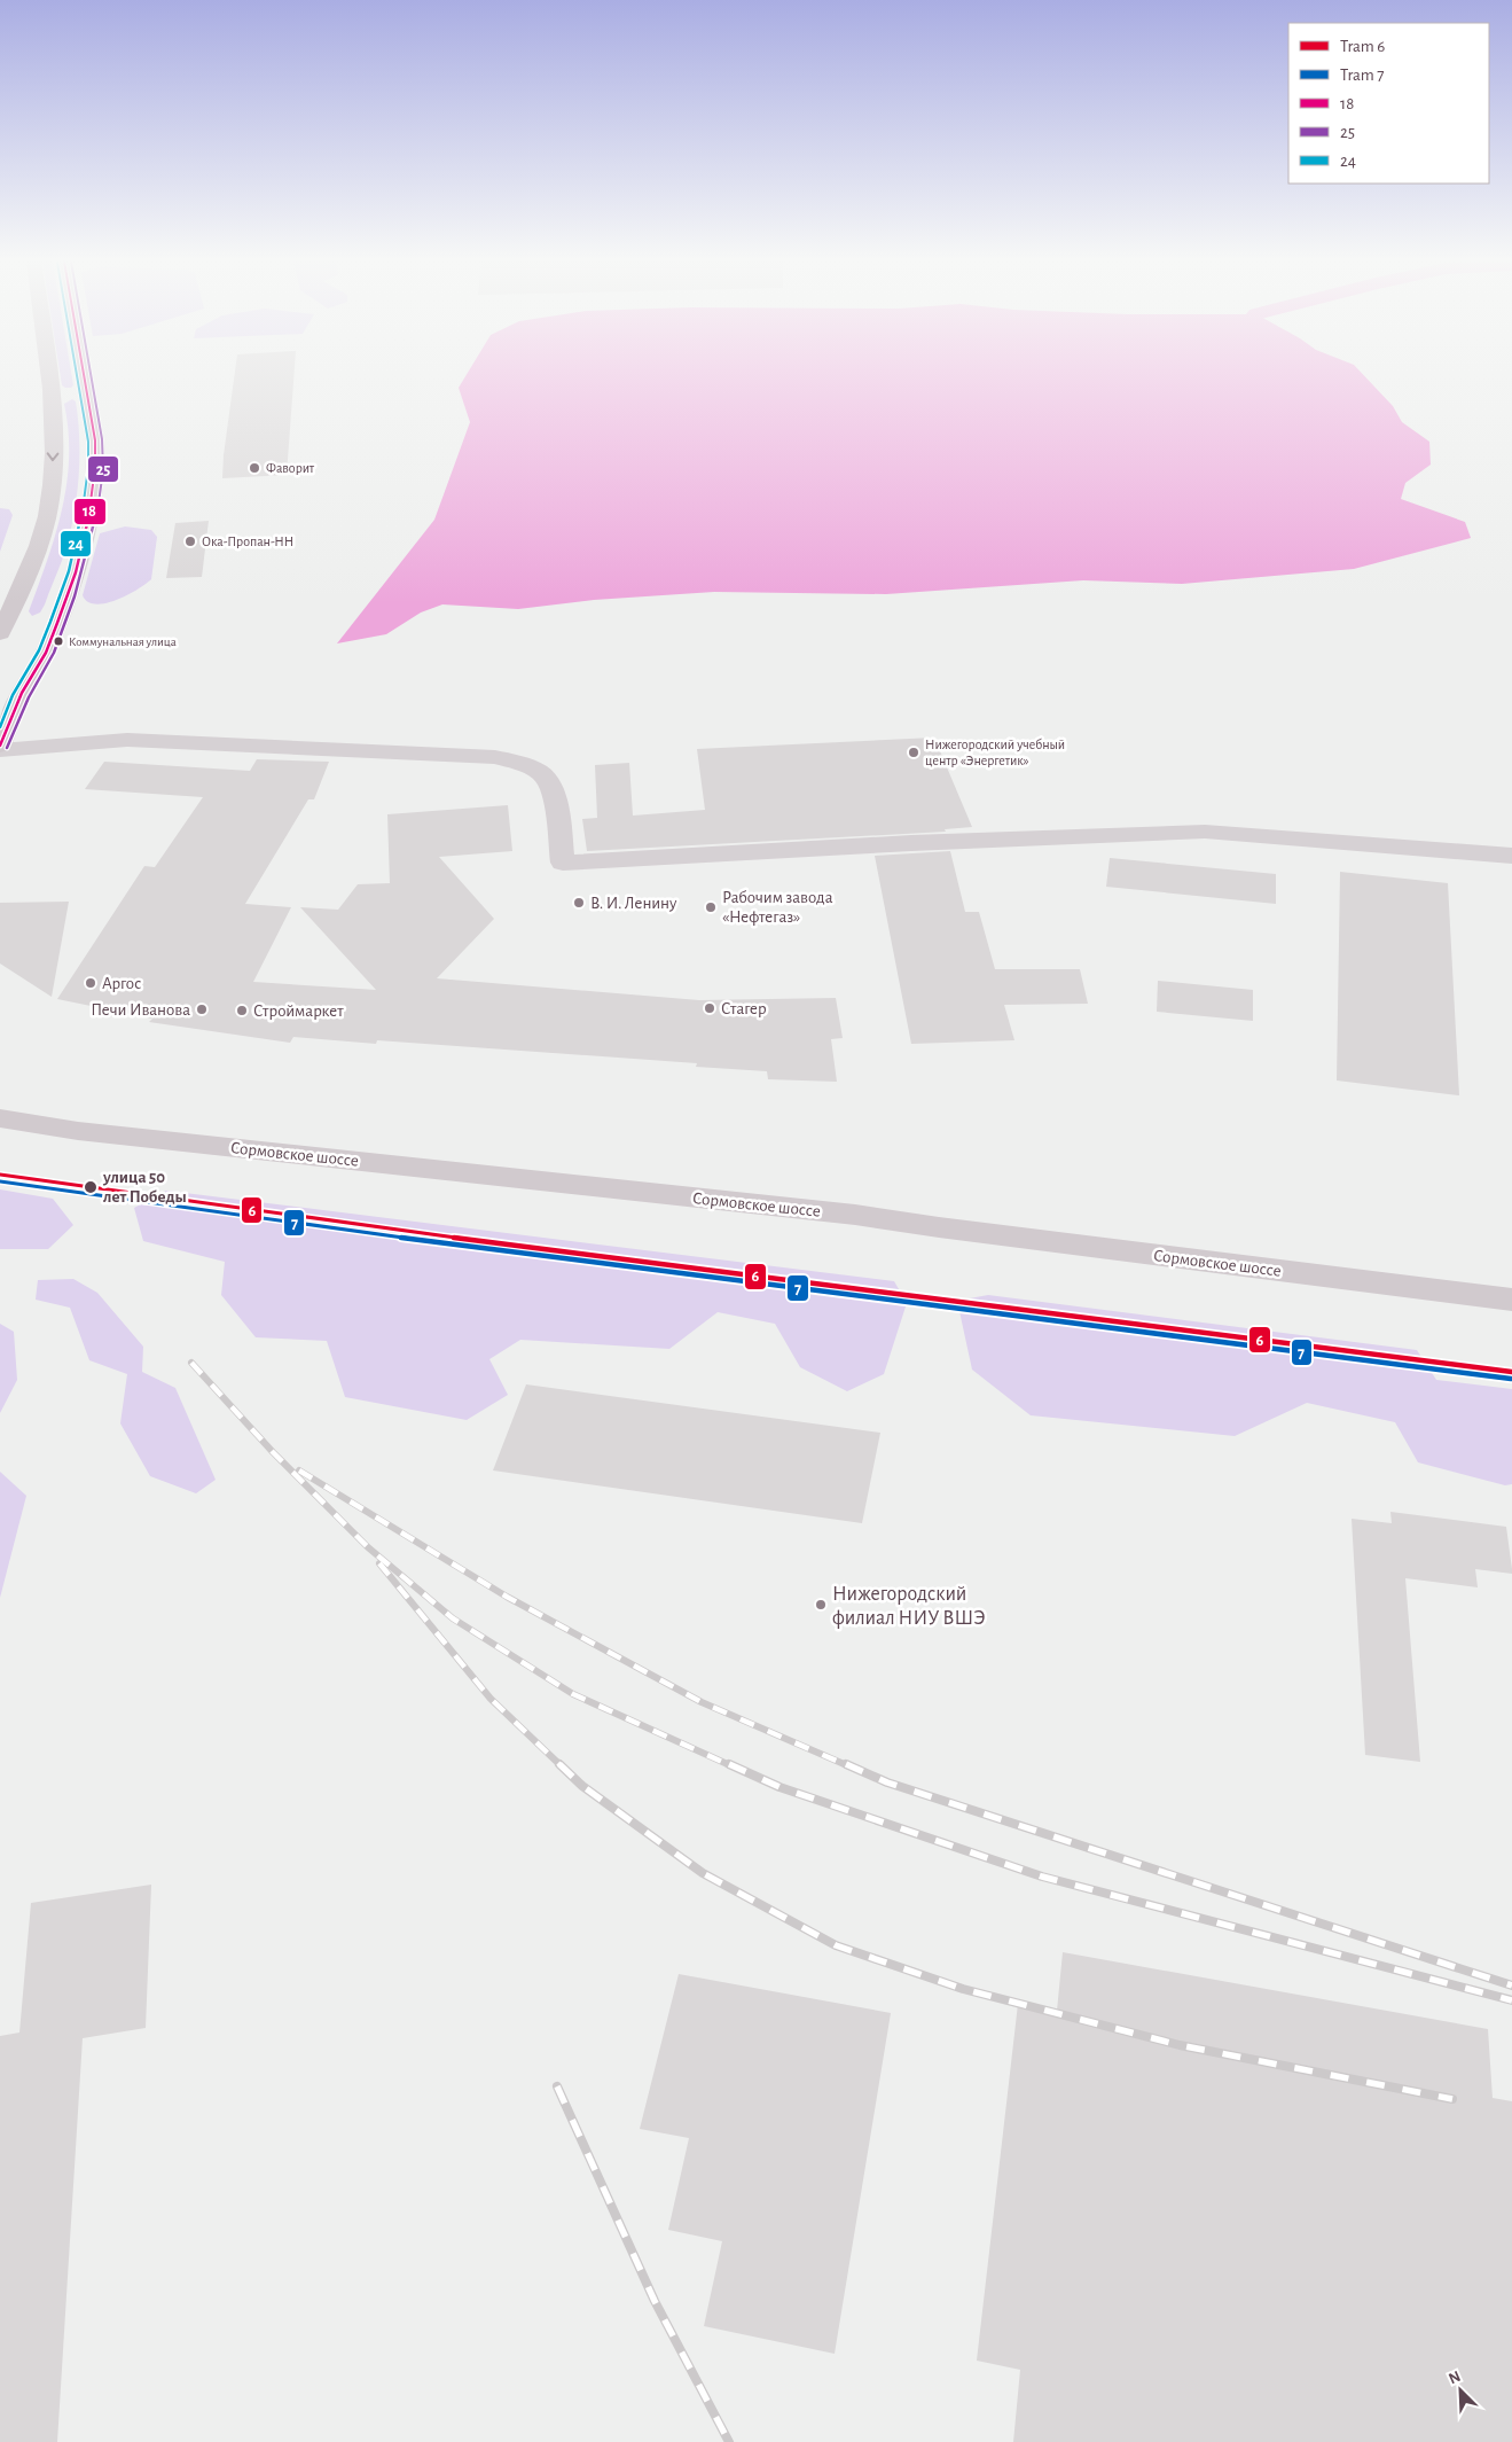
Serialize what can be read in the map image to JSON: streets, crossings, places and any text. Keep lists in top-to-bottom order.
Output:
{
  "streets": {
    "main road": ["Сормовское шоссе"]
  },
  "places": [
    "Фаворит",
    "Ока-Пропан-НН",
    "Коммунальная улица",
    "Нижегородский учебный центр «Энергетик»",
    "В. И. Ленину",
    "Рабочим завода «Нефтегаз»",
    "Аргос",
    "Стагер",
    "Печи Иванова",
    "Строймаркет",
    "улица 50 лет Победы",
    "Нижегородский филиал НИУ ВШЭ"
  ],
  "lines": [
    "transit line 18",
    "transit line 25",
    "transit line 24",
    "tram line 6",
    "tram line 7"
  ],
  "legend": [
    "Tram 6",
    "Tram 7",
    "18",
    "25",
    "24"
  ],
  "north": "top left"
}
